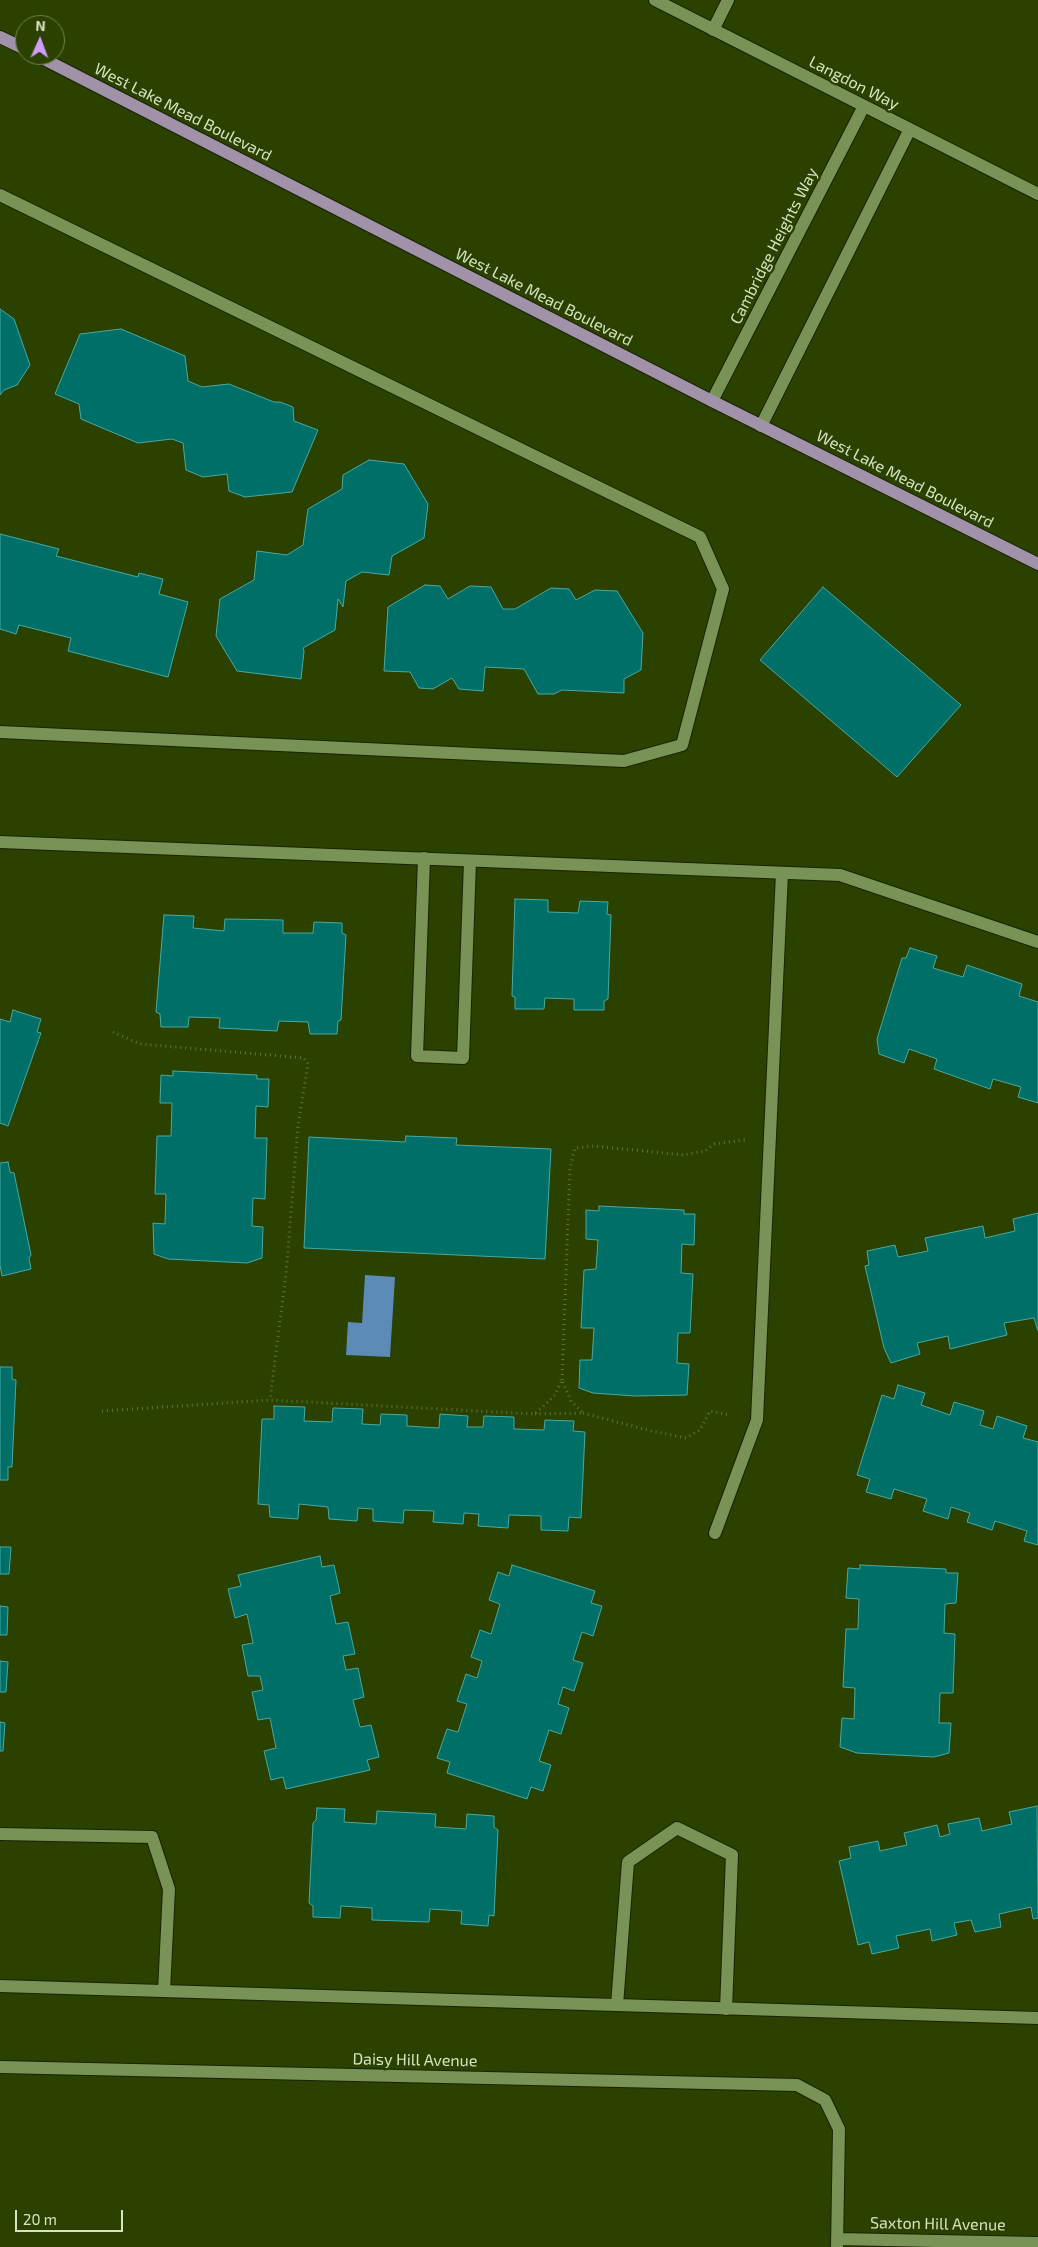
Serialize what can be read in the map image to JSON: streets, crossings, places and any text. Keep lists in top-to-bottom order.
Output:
{
  "streets": {
    "main road": ["West Lake Mead Boulevard"],
    "street": [
      "Langdon Way",
      "Cambridge Heights Way",
      "Daisy Hill Avenue",
      "Saxton Hill Avenue"
    ]
  },
  "crossings": [
    ["Langdon Way", "Cambridge Heights Way"],
    ["West Lake Mead Boulevard", "Cambridge Heights Way"],
    ["Daisy Hill Avenue", "Saxton Hill Avenue"]
  ],
  "scale_bar": "20 m",
  "north": "top"
}
